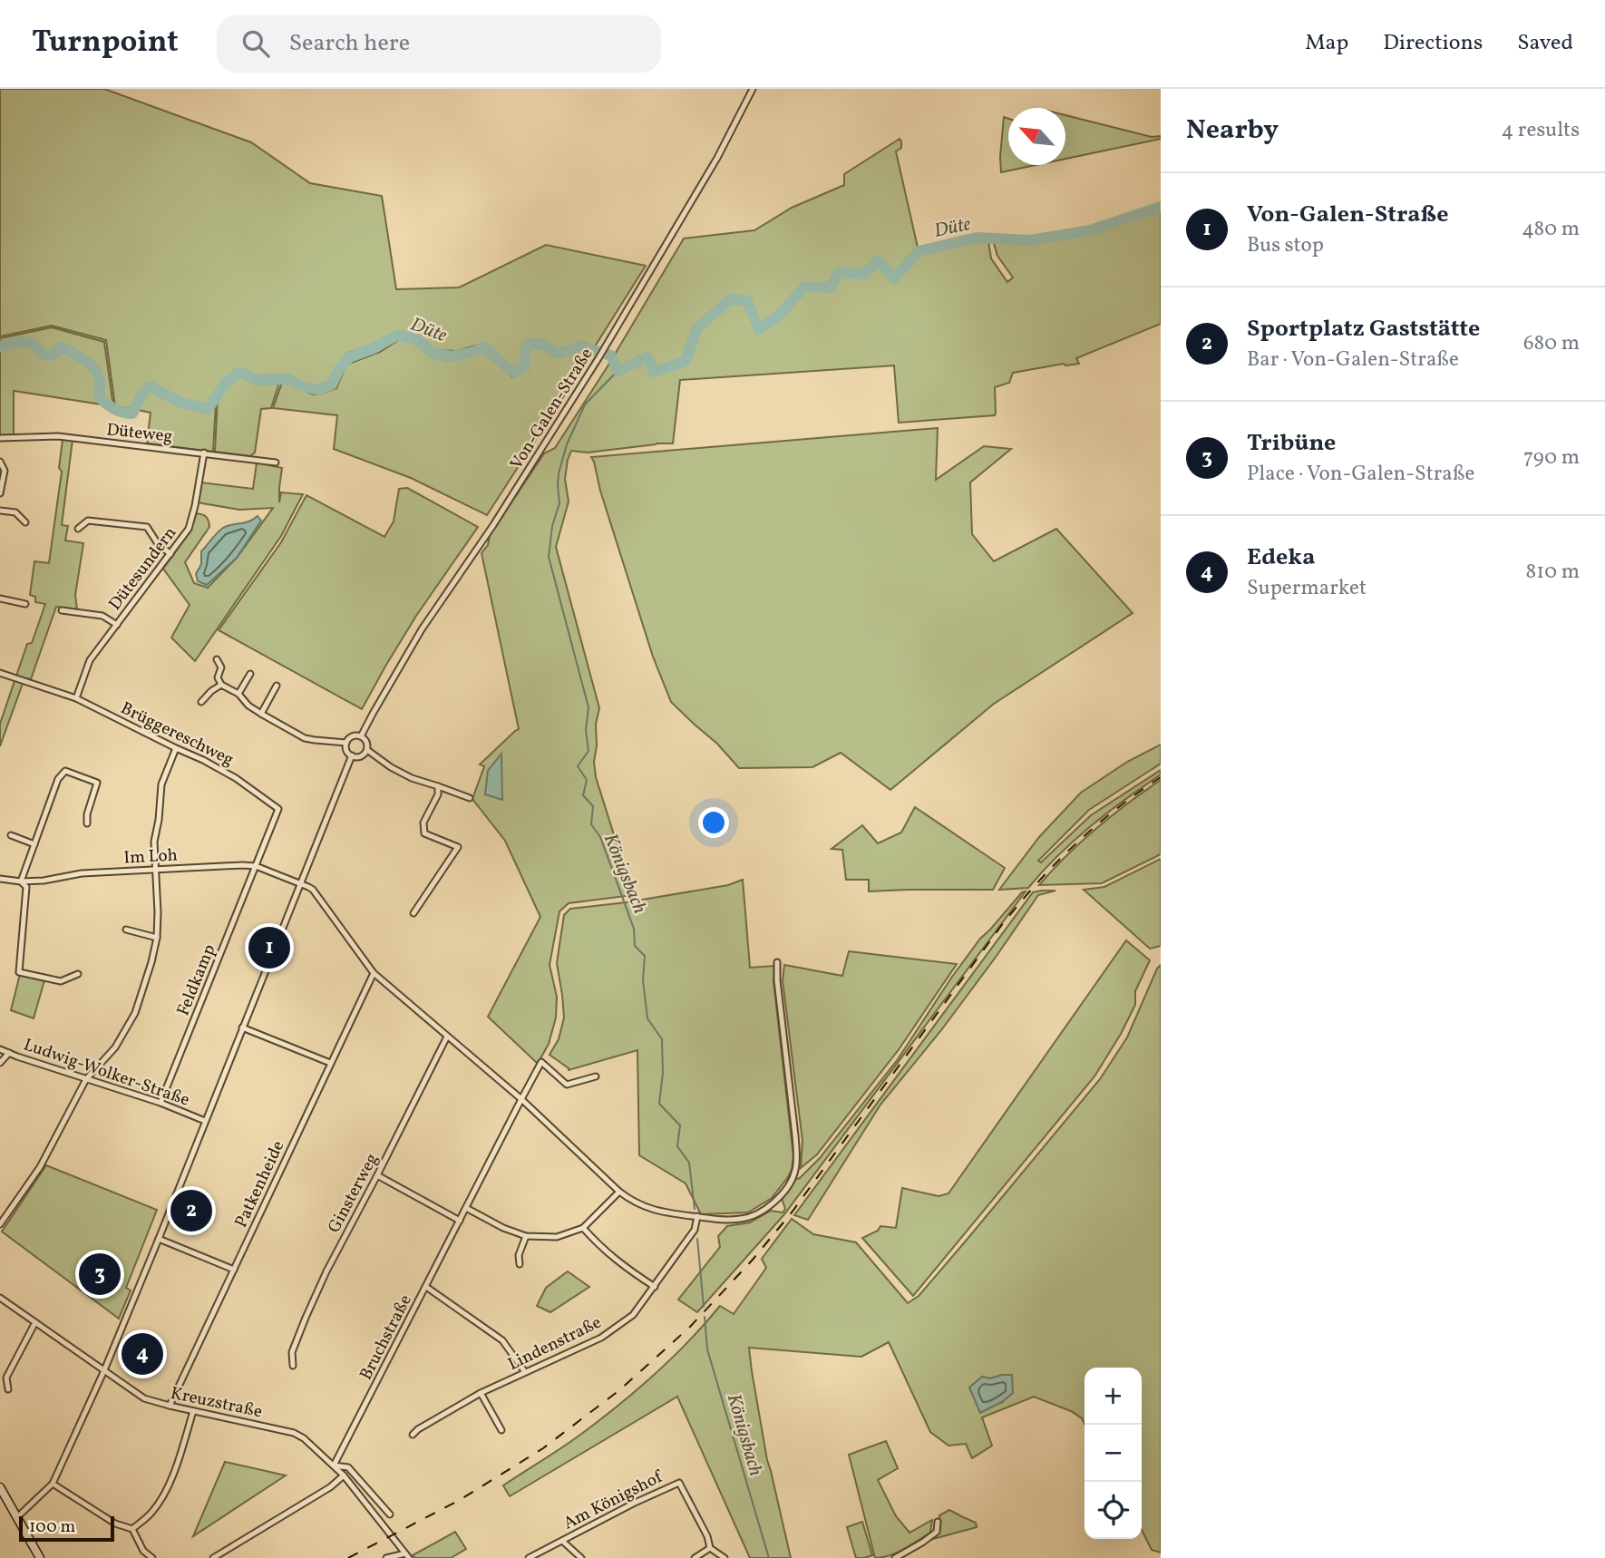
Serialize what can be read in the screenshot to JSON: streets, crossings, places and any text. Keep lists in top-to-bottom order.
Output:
{
  "streets": {
    "street": [
      "Von-Galen-Straße",
      "Düteweg",
      "Dütesundern",
      "Brüggereschweg",
      "Im Loh",
      "Feldkamp",
      "Ludwig-Wolker-Straße",
      "Patkenheide",
      "Ginsterweg",
      "Bruchstraße",
      "Lindenstraße",
      "Kreuzstraße",
      "Am Königshof"
    ]
  },
  "crossings": [
    ["Düteweg", "Dütesundern"],
    ["Dütesundern", "Brüggereschweg"],
    ["Brüggereschweg", "Im Loh"],
    ["Brüggereschweg", "Feldkamp"],
    ["Im Loh", "Feldkamp"],
    ["Im Loh", "Patkenheide"],
    ["Im Loh", "Ginsterweg"],
    ["Im Loh", "Bruchstraße"],
    ["Im Loh", "Lindenstraße"],
    ["Feldkamp", "Ludwig-Wolker-Straße"],
    ["Patkenheide", "Kreuzstraße"],
    ["Bruchstraße", "Kreuzstraße"]
  ],
  "water": ["Düte", "Königsbach"],
  "scale_bar": "100 m",
  "north": "top left",
  "page": {
    "header": "Turnpoint",
    "search": "Search here",
    "nav": ["Map", "Directions", "Saved"],
    "heading": ["Nearby", "4 results"],
    "list": [
      {
        "mark": "1",
        "name": "Von-Galen-Straße",
        "note": "Bus stop",
        "value": "480 m"
      },
      {
        "mark": "2",
        "name": "Sportplatz Gaststätte",
        "note": "Bar · Von-Galen-Straße",
        "value": "680 m"
      },
      {
        "mark": "3",
        "name": "Tribüne",
        "note": "Place · Von-Galen-Straße",
        "value": "790 m"
      },
      {
        "mark": "4",
        "name": "Edeka",
        "note": "Supermarket",
        "value": "810 m"
      }
    ],
    "pins": [
      "1",
      "2",
      "3",
      "4"
    ],
    "map_buttons": ["+", "−"],
    "scale": "100 m"
  }
}
